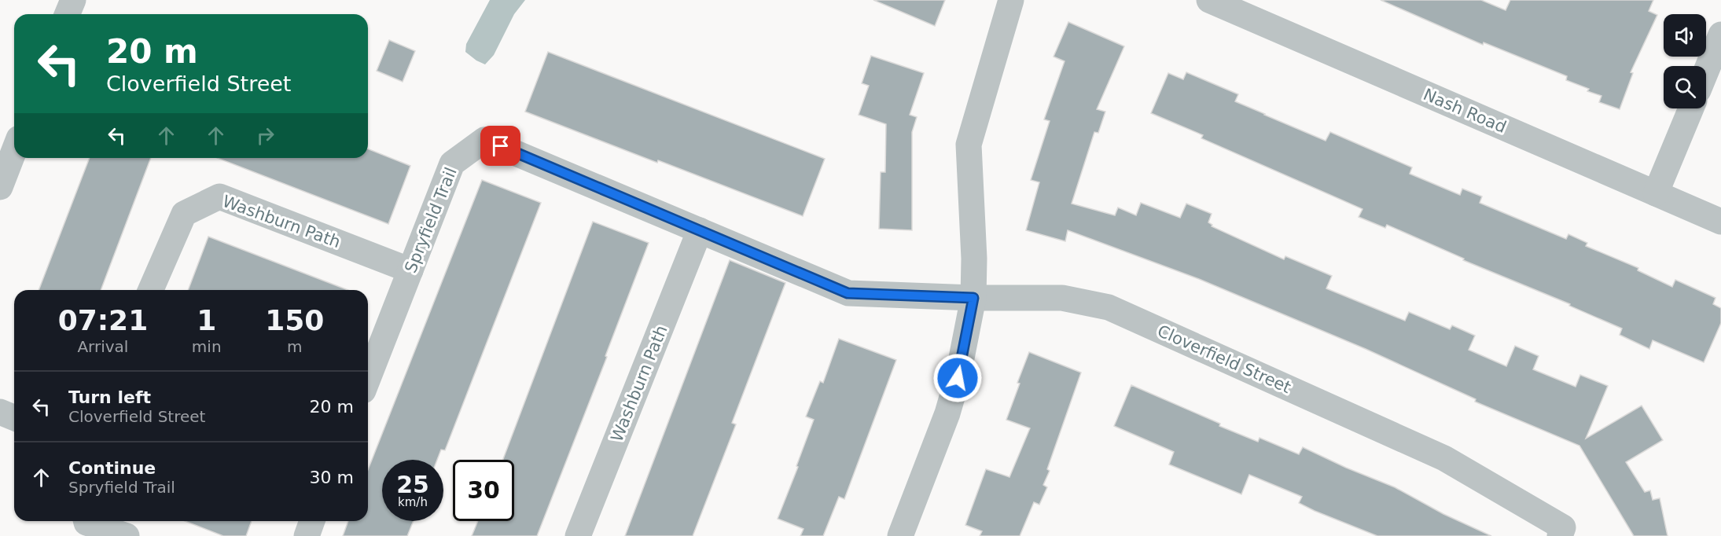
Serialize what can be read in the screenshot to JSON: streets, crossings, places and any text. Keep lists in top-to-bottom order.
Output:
{
  "streets": {
    "street": [
      "Nash Road",
      "Spryfield Trail",
      "Washburn Path",
      "Cloverfield Street"
    ]
  },
  "crossings": [
    ["Spryfield Trail", "Washburn Path"],
    ["Spryfield Trail", "Cloverfield Street"]
  ],
  "page": {
    "turn": ["20 m", "Cloverfield Street"],
    "eta": [
      "07:21",
      "Arrival",
      "1",
      "min",
      "150",
      "m"
    ],
    "list": [
      {
        "name": "Turn left",
        "note": "Cloverfield Street",
        "value": "20 m"
      },
      {
        "name": "Continue",
        "note": "Spryfield Trail",
        "value": "30 m"
      }
    ],
    "speed": "25 km/h",
    "limit": "30"
  }
}
